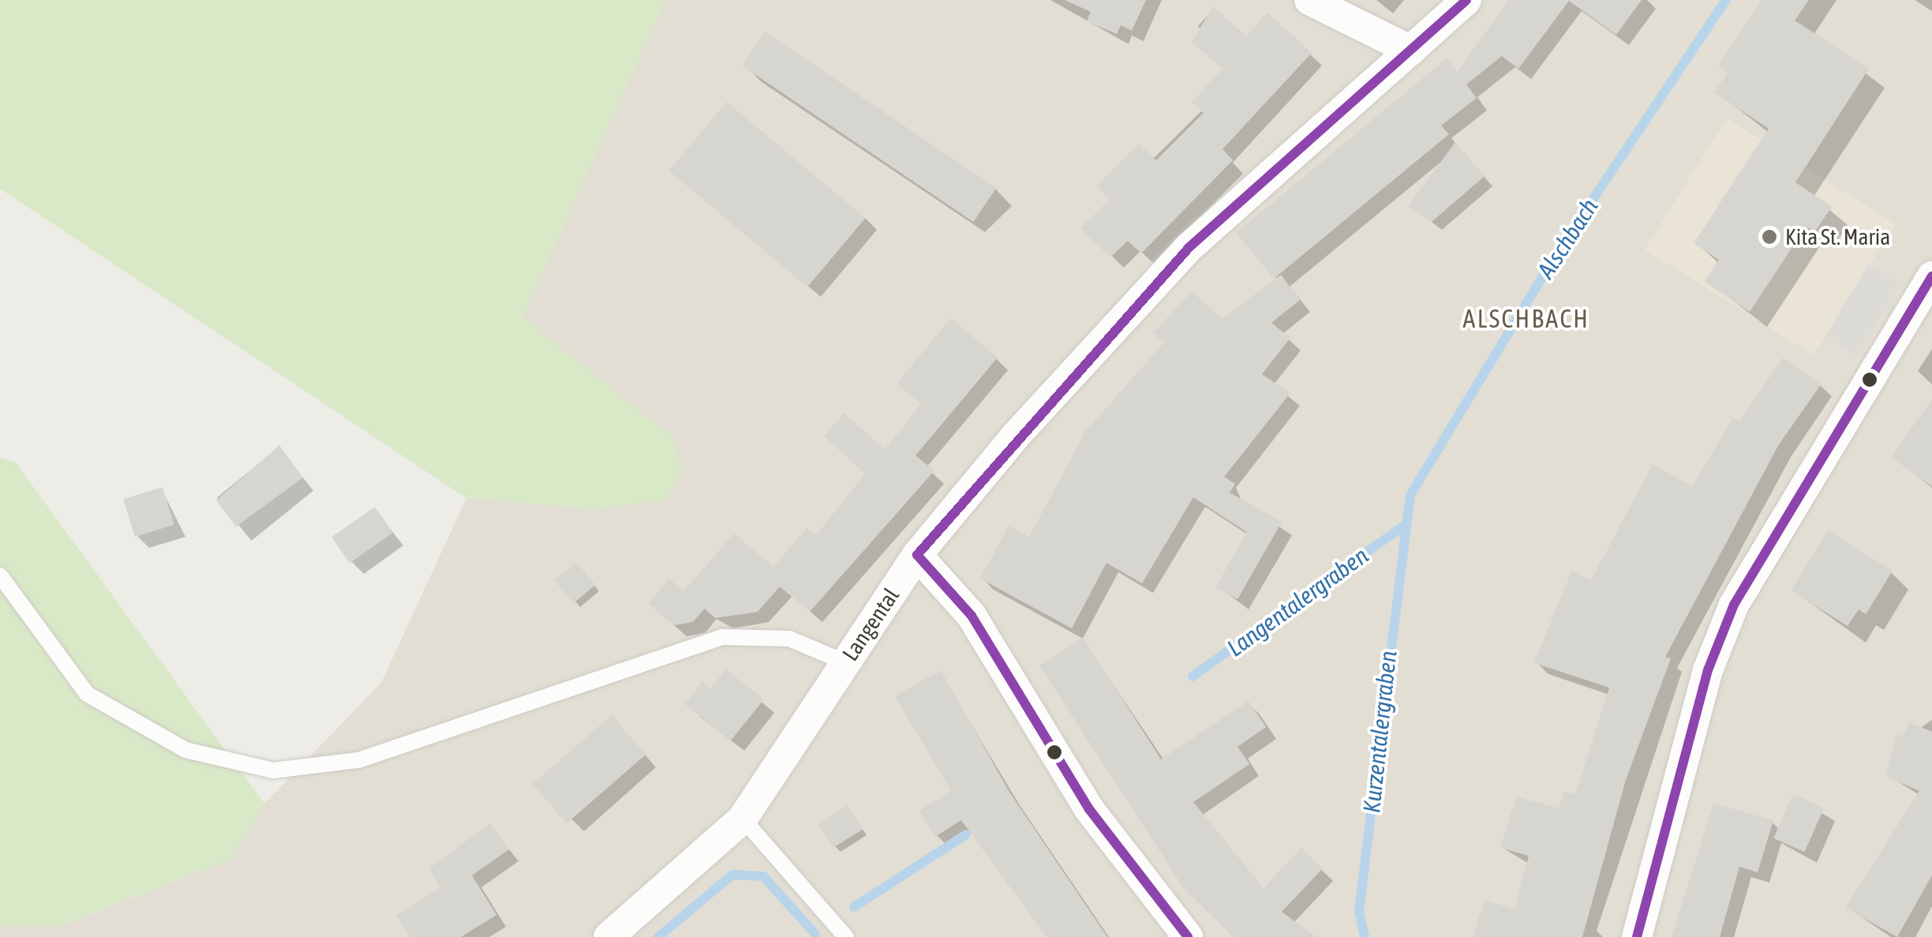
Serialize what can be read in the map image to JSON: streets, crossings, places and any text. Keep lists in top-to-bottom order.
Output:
{
  "streets": {
    "street": ["Langental"]
  },
  "districts": ["ALSCHBACH"],
  "water": ["Alschbach", "Langentalergraben", "Kurzentalergraben"],
  "places": ["Kita St. Maria"]
}
